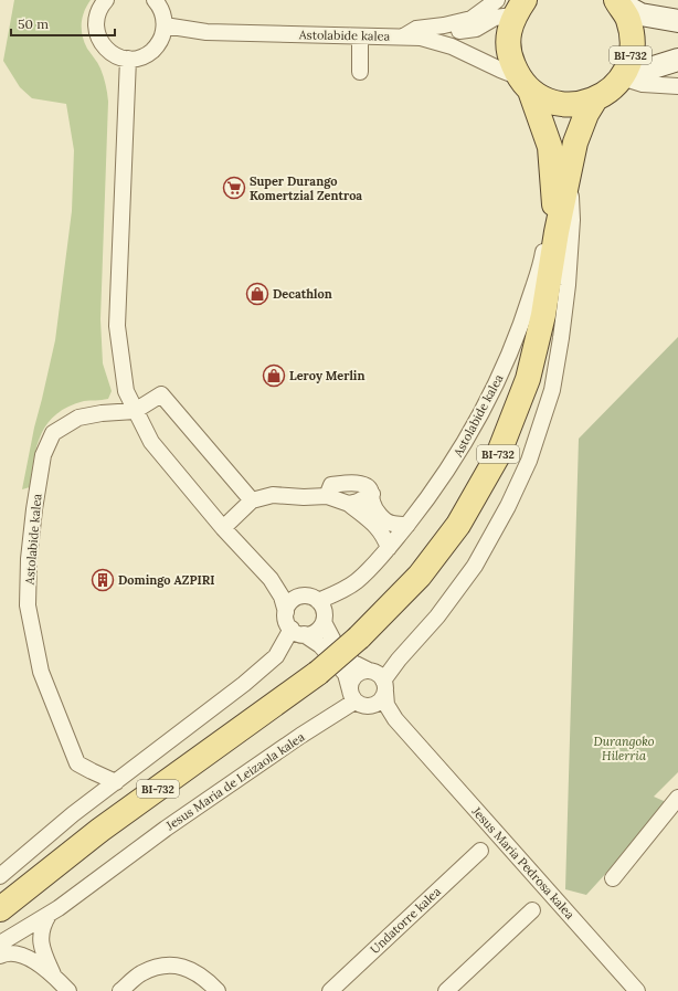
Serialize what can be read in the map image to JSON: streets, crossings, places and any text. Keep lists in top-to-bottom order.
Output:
{
  "streets": {
    "main road": ["BI-732"],
    "street": [
      "Astolabide kalea",
      "Jesus Maria de Leizaola kalea",
      "Jesus Maria Pedrosa kalea",
      "Undatorre kalea"
    ]
  },
  "crossings": [
    ["Astolabide kalea", "BI-732"]
  ],
  "parks": ["Durangoko Hilerria"],
  "places": {
    "supermarket": ["Super Durango Komertzial Zentroa"],
    "shop": ["Decathlon", "Leroy Merlin"],
    "building": ["Domingo AZPIRI"]
  },
  "scale_bar": "50 m"
}
